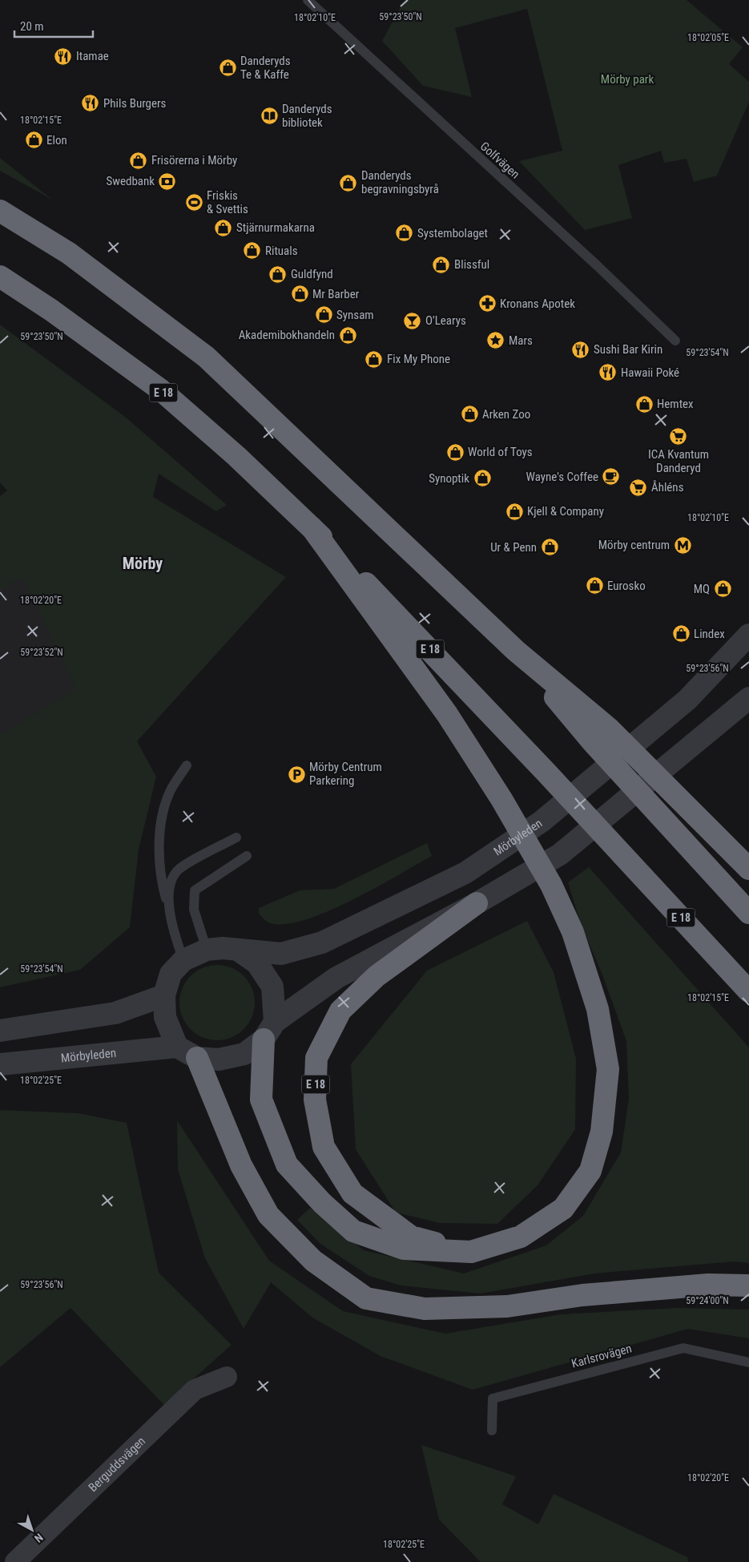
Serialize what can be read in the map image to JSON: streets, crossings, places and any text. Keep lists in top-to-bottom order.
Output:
{
  "streets": {
    "highway": ["E 18"],
    "street": ["Mörbyleden", "Berguddsvägen"],
    "lane": ["Golfvägen", "Karlsrovägen"]
  },
  "crossings": [
    ["E 18", "Mörbyleden"]
  ],
  "districts": ["Mörby"],
  "parks": ["Mörby park"],
  "places": {
    "restaurant": [
      "Itamae",
      "Phils Burgers",
      "Sushi Bar Kirin",
      "Hawaii Poké"
    ],
    "shop": [
      "Danderyds Te & Kaffe",
      "Elon",
      "Frisörerna i Mörby",
      "Danderyds begravningsbyrå",
      "Stjärnurmakarna",
      "Systembolaget",
      "Rituals",
      "Blissful",
      "Guldfynd",
      "Mr Barber",
      "Synsam",
      "Akademibokhandeln",
      "Fix My Phone",
      "Hemtex",
      "Arken Zoo",
      "World of Toys",
      "Synoptik",
      "Kjell & Company",
      "Ur & Penn",
      "Eurosko",
      "MQ",
      "Lindex"
    ],
    "library": ["Danderyds bibliotek"],
    "bank": ["Swedbank"],
    "sports": ["Friskis & Svettis"],
    "pharmacy": ["Kronans Apotek"],
    "bar": ["O'Learys"],
    "place": ["Mars"],
    "supermarket": ["ICA Kvantum Danderyd", "Åhléns"],
    "cafe": ["Wayne's Coffee"],
    "metro station": ["Mörby centrum"],
    "parking": ["Mörby Centrum Parkering"]
  },
  "scale_bar": "20 m",
  "north": "bottom right",
  "coordinates": [
    "59°23'50\"N",
    "18°02'10\"E",
    "18°02'05\"E",
    "18°02'15\"E",
    "59°23'54\"N",
    "18°02'20\"E",
    "59°23'52\"N",
    "59°23'56\"N",
    "18°02'25\"E",
    "59°24'00\"N"
  ]
}
